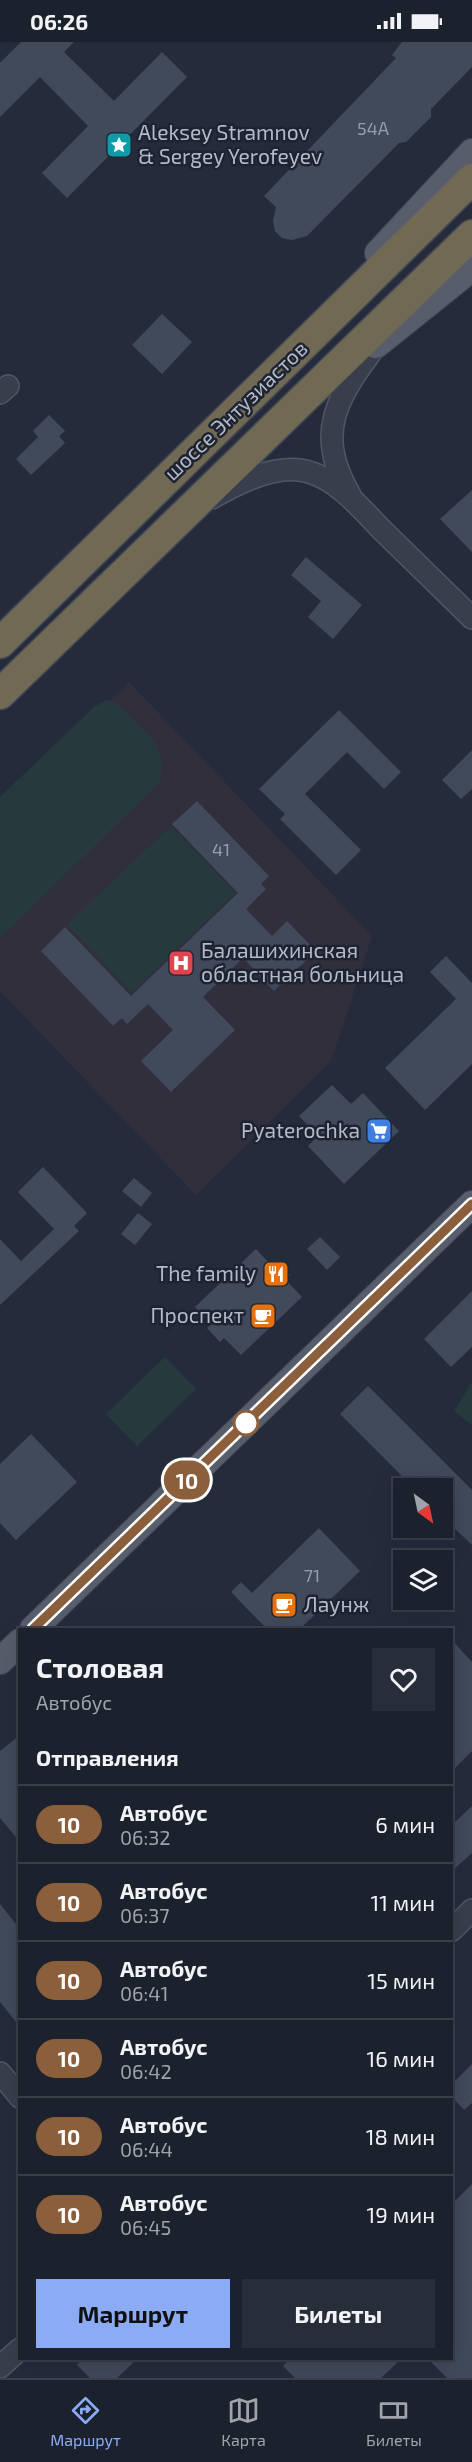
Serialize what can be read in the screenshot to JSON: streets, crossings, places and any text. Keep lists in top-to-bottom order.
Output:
{
  "streets": {
    "highway": ["шоссе Энтузиастов"]
  },
  "places": {
    "place": ["Aleksey Stramnov & Sergey Yerofeyev"],
    "hospital": ["Балашихинская областная больница"],
    "supermarket": ["Pyaterochka"],
    "restaurant": ["The family"],
    "cafe": ["Проспект", "Лаунж"]
  },
  "lines": ["bus line 10"],
  "house_numbers": ["54А", "41", "71"],
  "north": "bottom right",
  "page": {
    "status": "06:26",
    "on_map": "10",
    "heading": [
      ["Столовая", "Автобус"],
      "Отправления"
    ],
    "list": [
      {
        "mark": "10",
        "name": "Автобус",
        "note": "06:32",
        "value": "6 мин"
      },
      {
        "mark": "10",
        "name": "Автобус",
        "note": "06:37",
        "value": "11 мин"
      },
      {
        "mark": "10",
        "name": "Автобус",
        "note": "06:41",
        "value": "15 мин"
      },
      {
        "mark": "10",
        "name": "Автобус",
        "note": "06:42",
        "value": "16 мин"
      },
      {
        "mark": "10",
        "name": "Автобус",
        "note": "06:44",
        "value": "18 мин"
      },
      {
        "mark": "10",
        "name": "Автобус",
        "note": "06:45",
        "value": "19 мин"
      }
    ],
    "buttons": ["Маршрут", "Билеты"],
    "tabs": ["Маршрут", "Карта", "Билеты"]
  }
}
